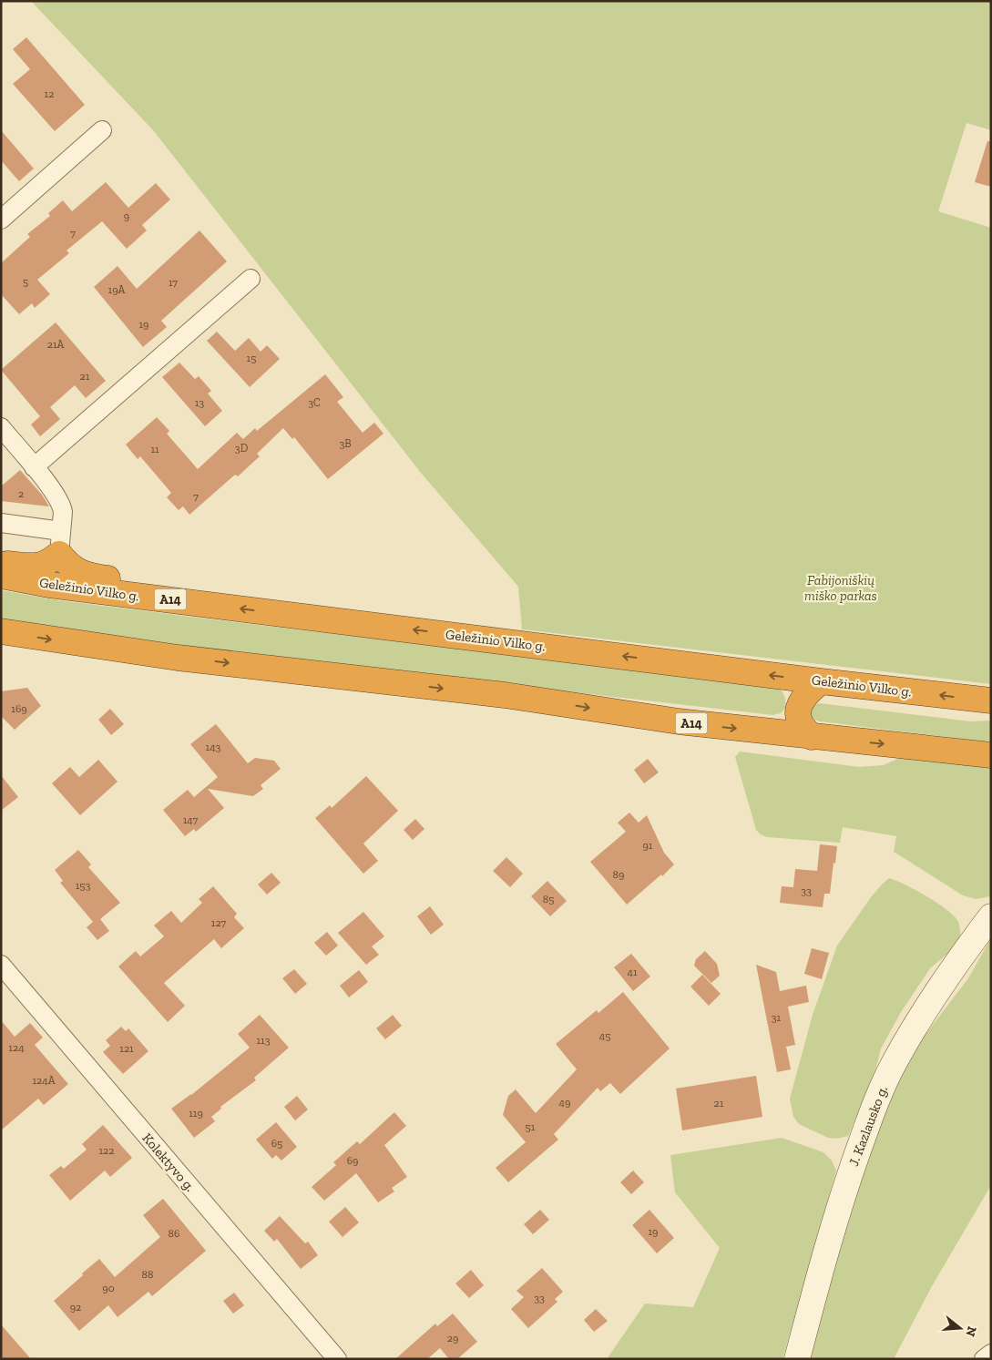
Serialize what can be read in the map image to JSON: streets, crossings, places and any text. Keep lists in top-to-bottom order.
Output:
{
  "streets": {
    "highway": ["Geležinio Vilko g.", "A14"],
    "street": ["J. Kazlausko g.", "Kolektyvo g."]
  },
  "parks": ["Fabijoniškių miško parkas"],
  "house_numbers": [
    "12",
    "9",
    "7",
    "5",
    "17",
    "19A",
    "19",
    "21A",
    "15",
    "21",
    "13",
    "3C",
    "3B",
    "3D",
    "11",
    "2",
    "7",
    "169",
    "143",
    "147",
    "91",
    "89",
    "153",
    "33",
    "85",
    "127",
    "41",
    "31",
    "45",
    "113",
    "124",
    "121",
    "124A",
    "49",
    "21",
    "119",
    "51",
    "65",
    "122",
    "69",
    "19",
    "86",
    "88",
    "90",
    "33",
    "92",
    "29"
  ],
  "north": "right"
}
